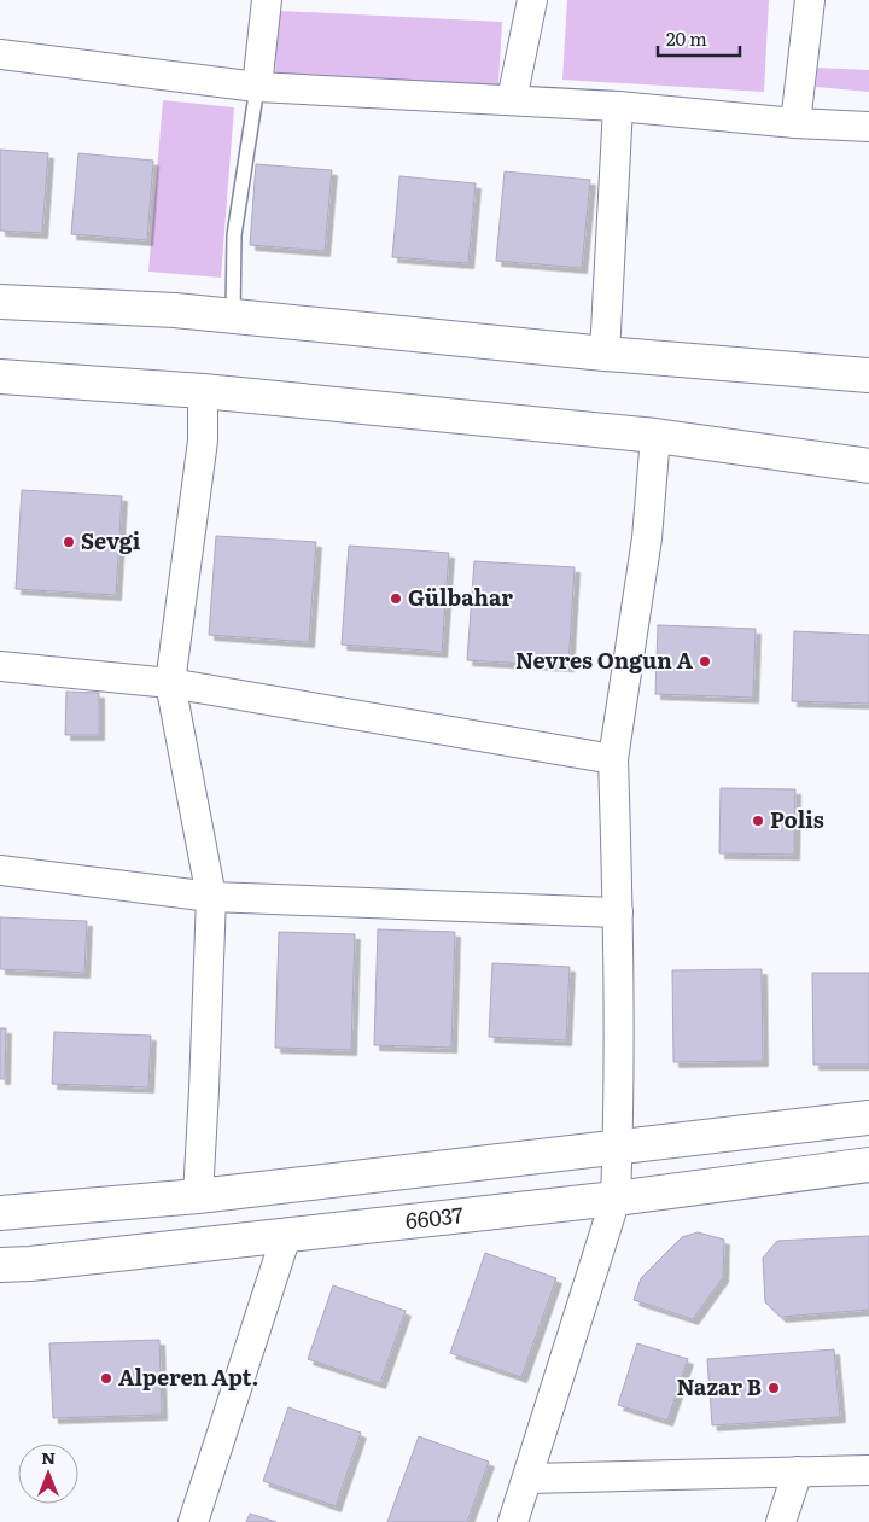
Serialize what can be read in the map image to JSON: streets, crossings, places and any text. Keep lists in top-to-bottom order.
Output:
{
  "streets": {
    "street": ["66037"]
  },
  "places": [
    "Sevgi",
    "Gülbahar",
    "Nevres Ongun A",
    "Polis",
    "Alperen Apt.",
    "Nazar B"
  ],
  "scale_bar": "20 m",
  "north": "top"
}
